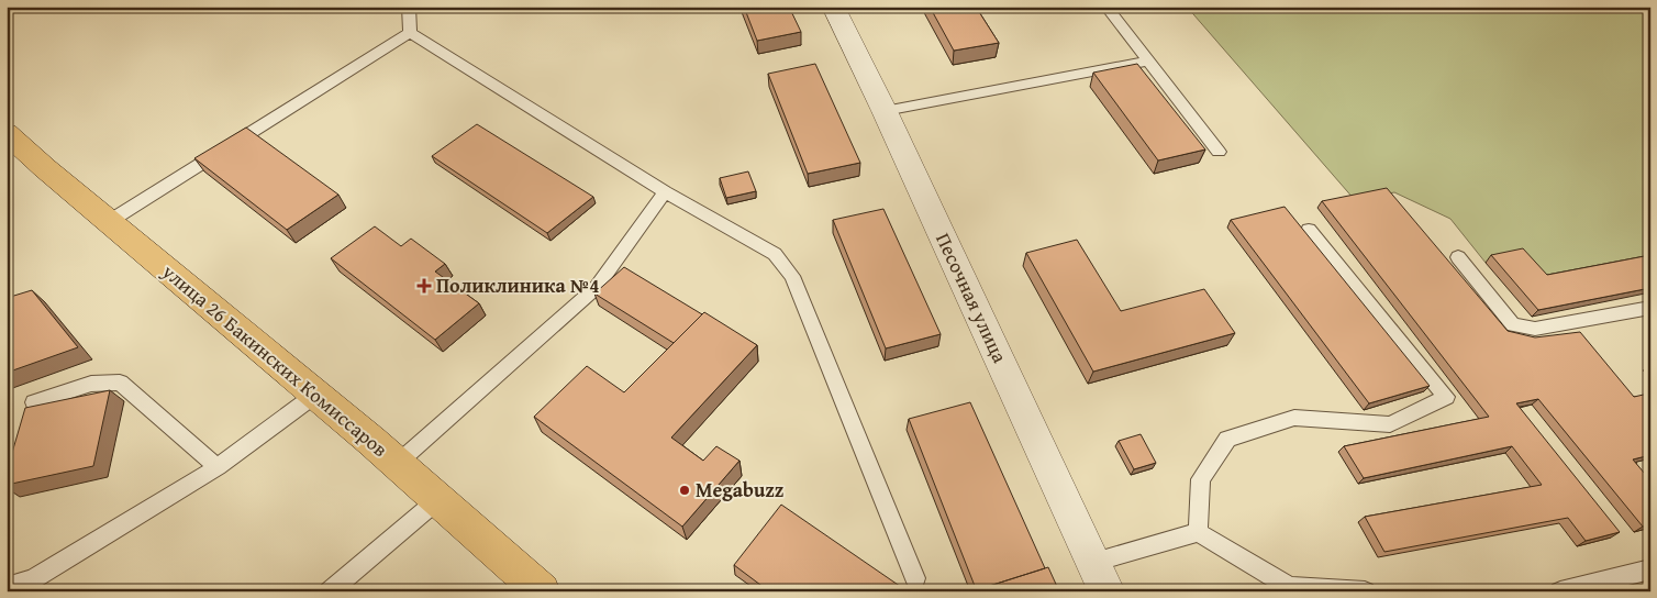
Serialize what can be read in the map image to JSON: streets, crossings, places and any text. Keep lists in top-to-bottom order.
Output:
{
  "streets": {
    "main road": ["улица 26 Бакинских Комиссаров"],
    "street": ["Песочная улица"]
  },
  "places": {
    "health": ["Поликлиника №4"],
    "other": ["Megabuzz"]
  }
}
